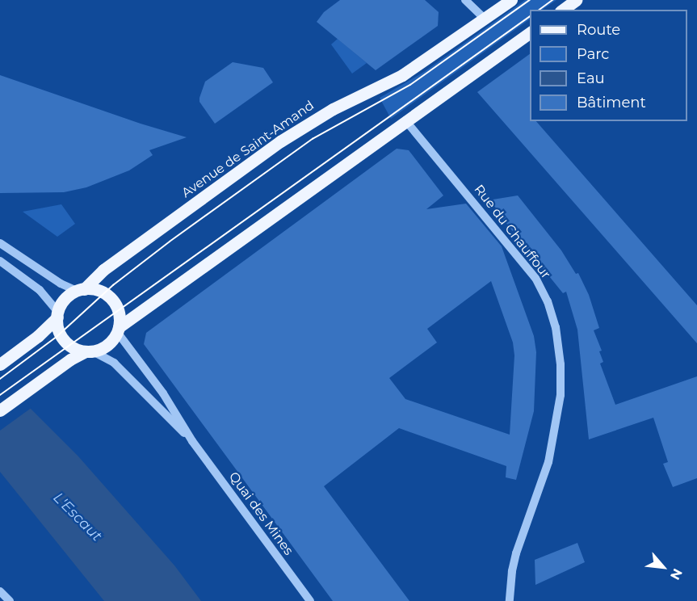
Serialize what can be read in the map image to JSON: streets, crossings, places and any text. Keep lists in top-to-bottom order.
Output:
{
  "streets": {
    "main road": ["Avenue de Saint-Amand"],
    "street": ["Rue du Chauffour", "Quai des Mines"]
  },
  "crossings": [
    ["Avenue de Saint-Amand", "Quai des Mines"]
  ],
  "water": ["L'Escaut"],
  "legend": [
    "Route",
    "Parc",
    "Eau",
    "Bâtiment"
  ],
  "north": "bottom right"
}
